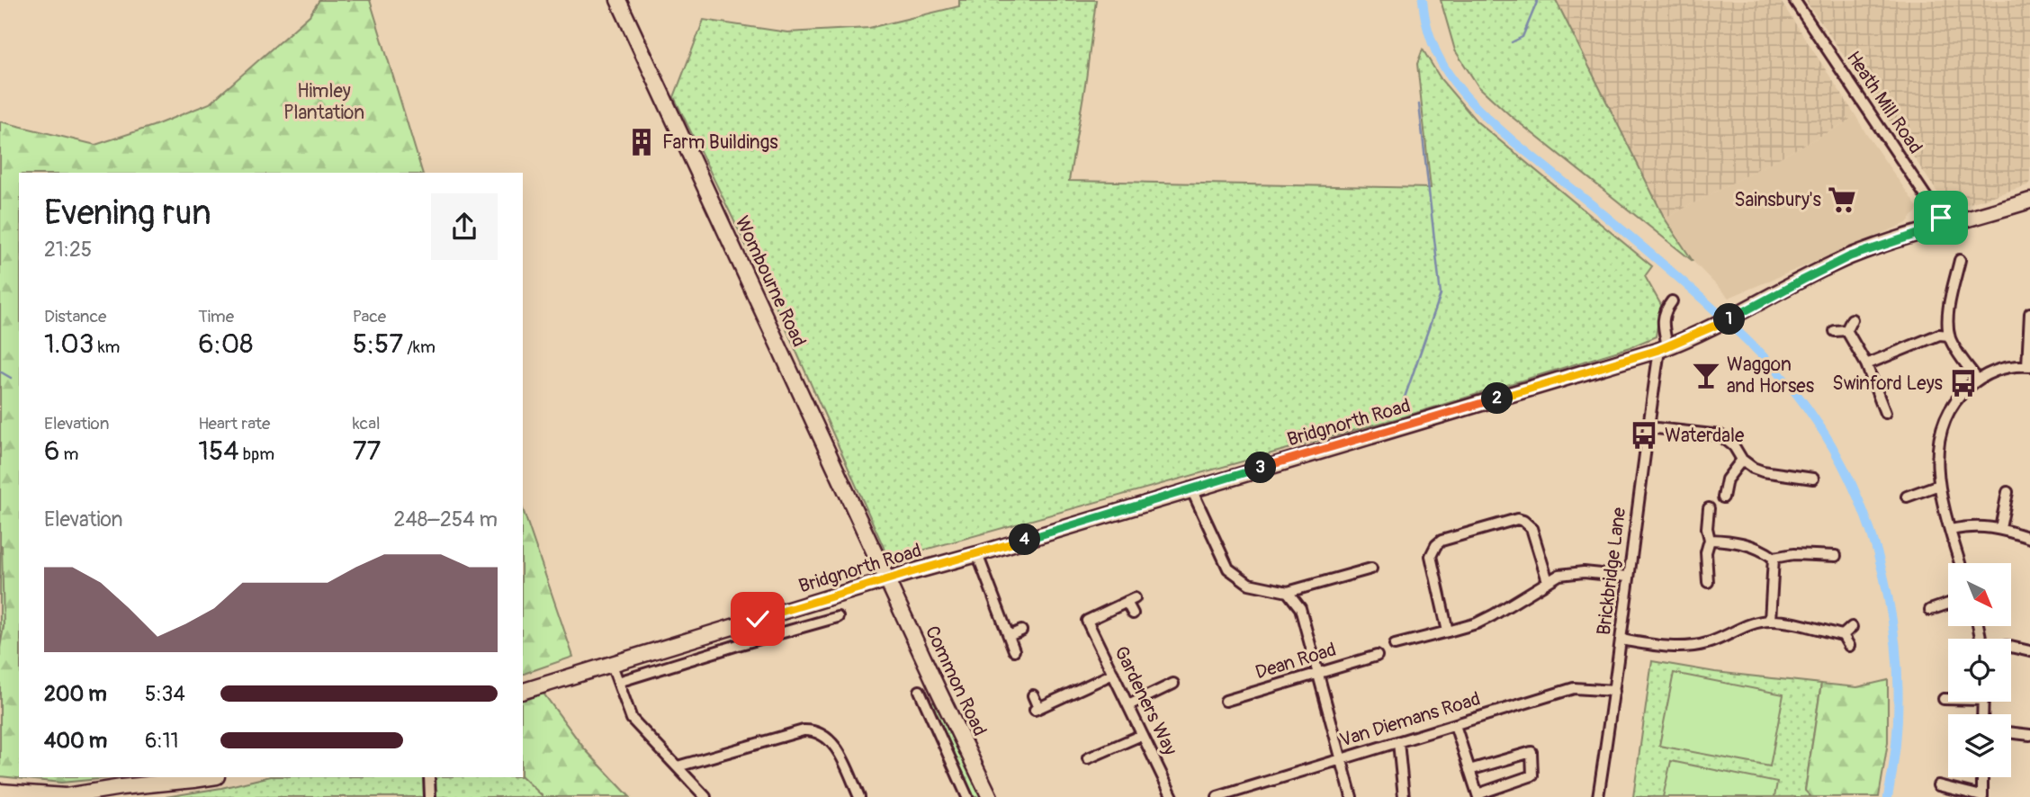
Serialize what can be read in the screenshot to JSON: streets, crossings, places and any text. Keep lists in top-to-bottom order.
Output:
{
  "streets": {
    "main road": ["Wombourne Road", "Bridgnorth Road", "Common Road"],
    "street": [
      "Heath Mill Road",
      "Brickbridge Lane",
      "Dean Road",
      "Gardeners Way",
      "Van Diemans Road"
    ]
  },
  "crossings": [
    ["Heath Mill Road", "Bridgnorth Road"],
    ["Wombourne Road", "Bridgnorth Road"],
    ["Wombourne Road", "Common Road"],
    ["Bridgnorth Road", "Brickbridge Lane"],
    ["Bridgnorth Road", "Common Road"],
    ["Brickbridge Lane", "Van Diemans Road"]
  ],
  "parks": ["Himley Plantation"],
  "places": {
    "building": ["Farm Buildings"],
    "supermarket": ["Sainsbury's"],
    "bar": ["Waggon and Horses"],
    "bus stop": ["Swinford Leys", "Waterdale"]
  },
  "north": "bottom right",
  "page": {
    "heading": ["Evening run", "21:25"],
    "stats": [
      ["Distance", "1.03 km"],
      ["Time", "6:08"],
      ["Pace", "5:57 /km"],
      ["Elevation", "6 m"],
      ["Heart rate", "154 bpm"],
      ["kcal", "77"]
    ],
    "pins": [
      "1",
      "2",
      "3",
      "4"
    ],
    "chart": ["Elevation", "248–254 m"],
    "list": [
      {
        "name": "200 m",
        "note": "5:34"
      },
      {
        "name": "400 m",
        "note": "6:11"
      }
    ]
  }
}
